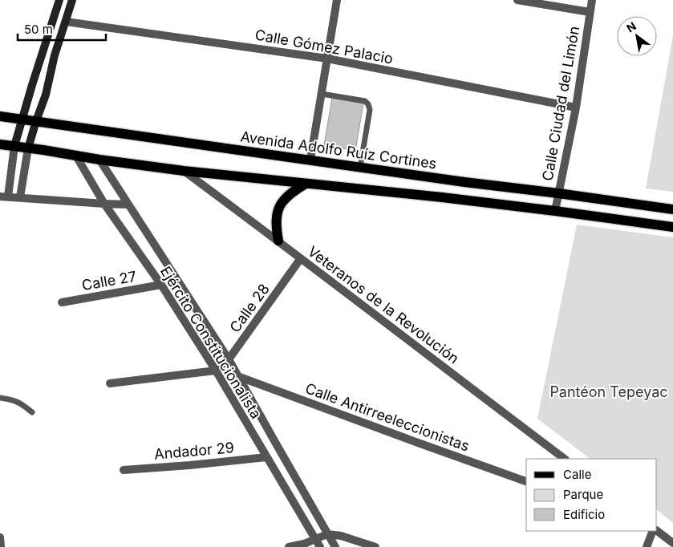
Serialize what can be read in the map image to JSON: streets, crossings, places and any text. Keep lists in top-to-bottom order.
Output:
{
  "streets": {
    "main road": ["Avenida Adolfo Ruíz Cortines"],
    "street": [
      "Calle Gómez Palacio",
      "Calle Ciudad del Limón",
      "Calle 27",
      "Veteranos de la Revolución",
      "Calle 28",
      "Ejército Constitucionalista",
      "Calle Antirreeleccionistas",
      "Andador 29"
    ]
  },
  "crossings": [
    ["Calle Gómez Palacio", "Calle Ciudad del Limón"],
    ["Calle Ciudad del Limón", "Avenida Adolfo Ruíz Cortines"],
    ["Calle 27", "Ejército Constitucionalista"],
    ["Veteranos de la Revolución", "Calle 28"],
    ["Calle 28", "Ejército Constitucionalista"],
    ["Ejército Constitucionalista", "Calle Antirreeleccionistas"],
    ["Ejército Constitucionalista", "Andador 29"]
  ],
  "parks": ["Pantéon Tepeyac"],
  "legend": ["Calle", "Parque", "Edificio"],
  "scale_bar": "50 m",
  "north": "top left"
}
